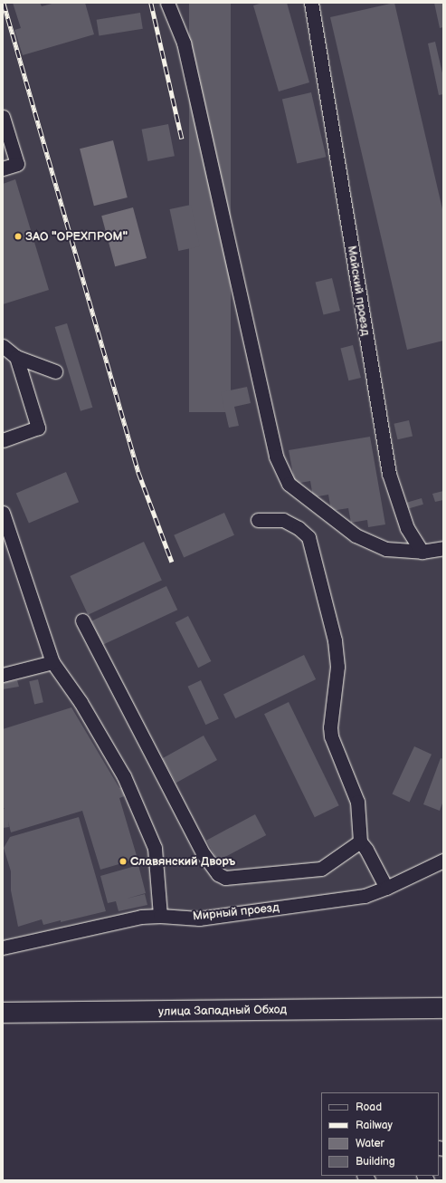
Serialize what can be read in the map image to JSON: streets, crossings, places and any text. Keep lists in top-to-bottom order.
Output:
{
  "streets": {
    "highway": ["улица Западный Обход"],
    "street": ["Майский проезд", "Мирный проезд"]
  },
  "places": ["ЗАО \"ОРЕХПРОМ\"", "Cлавянский Дворъ"],
  "legend": [
    "Road",
    "Railway",
    "Water",
    "Building"
  ]
}
